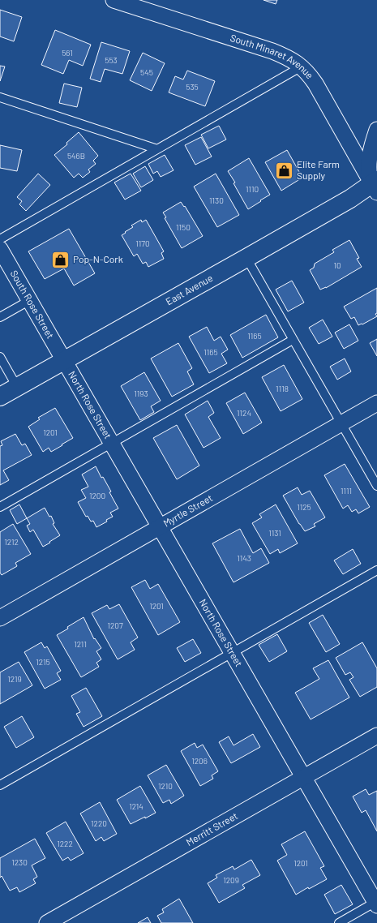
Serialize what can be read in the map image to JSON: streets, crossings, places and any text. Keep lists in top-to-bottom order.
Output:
{
  "streets": {
    "main road": ["East Avenue"],
    "street": [
      "South Minaret Avenue",
      "South Rose Street",
      "North Rose Street",
      "Myrtle Street",
      "Merritt Street"
    ]
  },
  "crossings": [
    ["South Minaret Avenue", "East Avenue"],
    ["East Avenue", "South Rose Street"],
    ["East Avenue", "North Rose Street"],
    ["South Rose Street", "North Rose Street"],
    ["North Rose Street", "Myrtle Street"],
    ["North Rose Street", "Merritt Street"]
  ],
  "places": {
    "shop": ["Elite Farm Supply", "Pop-N-Cork"]
  },
  "house_numbers": [
    "561",
    "553",
    "545",
    "535",
    "546B",
    "1110",
    "1130",
    "1150",
    "1170",
    "10",
    "1165",
    "1165",
    "1118",
    "1193",
    "1124",
    "1201",
    "1111",
    "1200",
    "1125",
    "1131",
    "1212",
    "1143",
    "1201",
    "1207",
    "1211",
    "1215",
    "1219",
    "1206",
    "1210",
    "1214",
    "1220",
    "1222",
    "1230",
    "1201",
    "1209"
  ]
}
